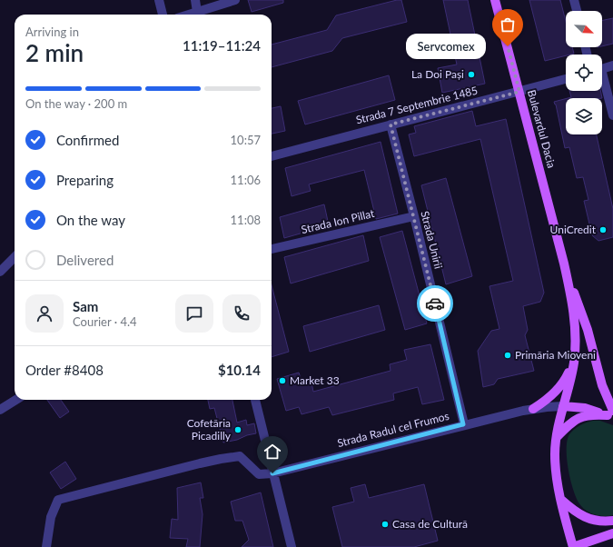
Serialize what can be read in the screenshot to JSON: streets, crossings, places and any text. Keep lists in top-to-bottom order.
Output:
{
  "streets": {
    "main road": ["Bulevardul Dacia"],
    "street": [
      "Strada 7 Septembrie 1485",
      "Strada Ion Pillat",
      "Strada Unirii",
      "Strada Radul cel Frumos"
    ]
  },
  "crossings": [
    ["Strada 7 Septembrie 1485", "Bulevardul Dacia"],
    ["Strada 7 Septembrie 1485", "Strada Unirii"],
    ["Bulevardul Dacia", "Strada Radul cel Frumos"],
    ["Strada Ion Pillat", "Strada Unirii"],
    ["Strada Unirii", "Strada Radul cel Frumos"]
  ],
  "places": [
    "Servcomex",
    "La Doi Pași",
    "UniCredit",
    "Primăria Mioveni",
    "Market 33",
    "Cofetăria Picadilly",
    "Casa de Cultură"
  ],
  "north": "bottom right",
  "page": {
    "heading": ["2 min", "Arriving in", "11:19–11:24"],
    "panel": [
      "Sam",
      "Courier · 4.4",
      "Order #8408",
      "$10.14"
    ],
    "bubble": "Servcomex",
    "bar": "On the way · 200 m",
    "list": [
      ["Confirmed", "10:57"],
      ["Preparing", "11:06"],
      ["On the way", "11:08"],
      "Delivered"
    ]
  }
}
